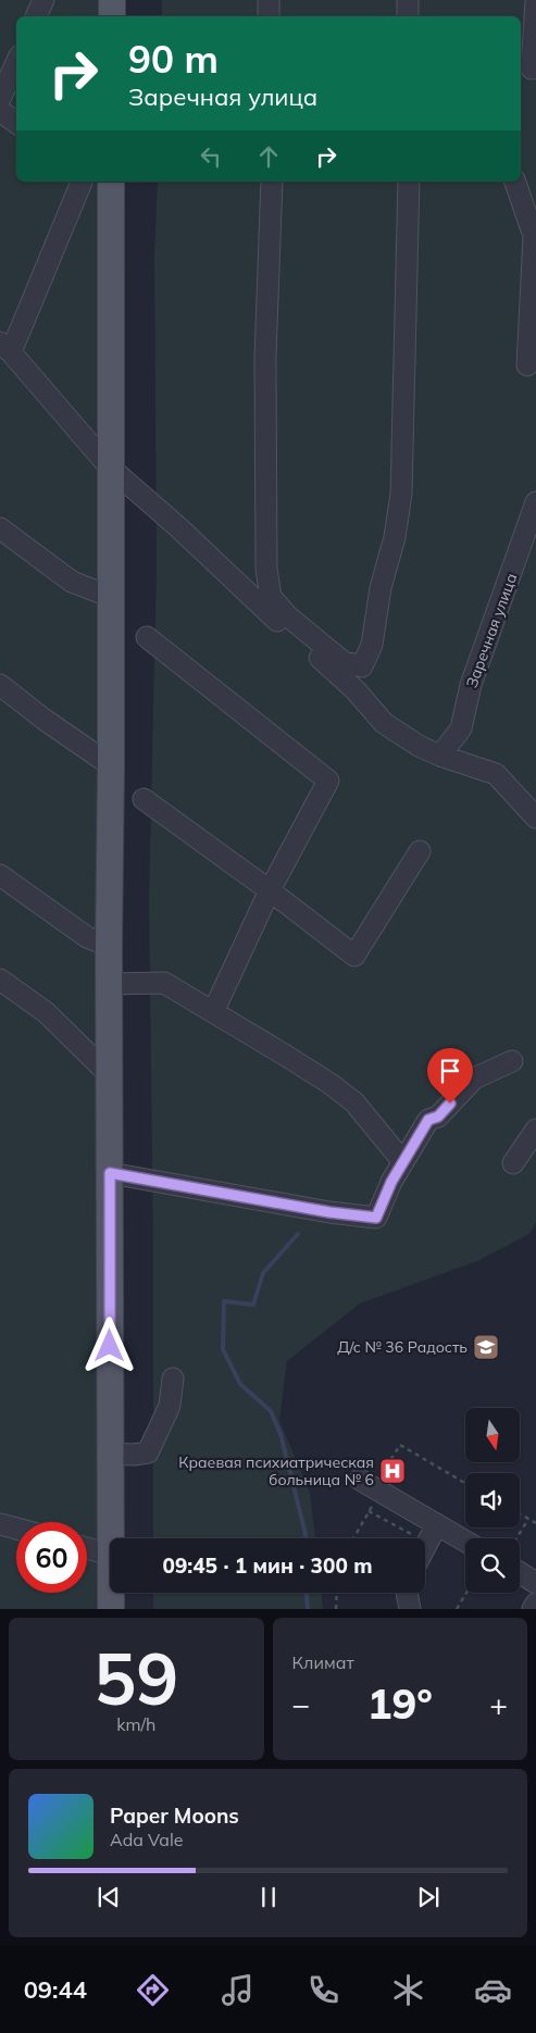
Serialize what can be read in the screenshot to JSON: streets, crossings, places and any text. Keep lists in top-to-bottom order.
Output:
{
  "streets": {
    "street": ["Заречная улица"]
  },
  "places": {
    "school or university": ["Д/с № 36 Радость"],
    "hospital": ["Краевая психиатрическая больница № 6"]
  },
  "north": "bottom",
  "page": {
    "turn": ["90 m", "Заречная улица"],
    "limit": "60",
    "trip": "09:45 · 1 мин · 300 m",
    "tile": [
      ["59", "km/h"],
      "Климат"
    ],
    "heat": ["−", "19°", "+"],
    "song": ["Paper Moons", "Ada Vale"],
    "tabs": "09:44"
  }
}
